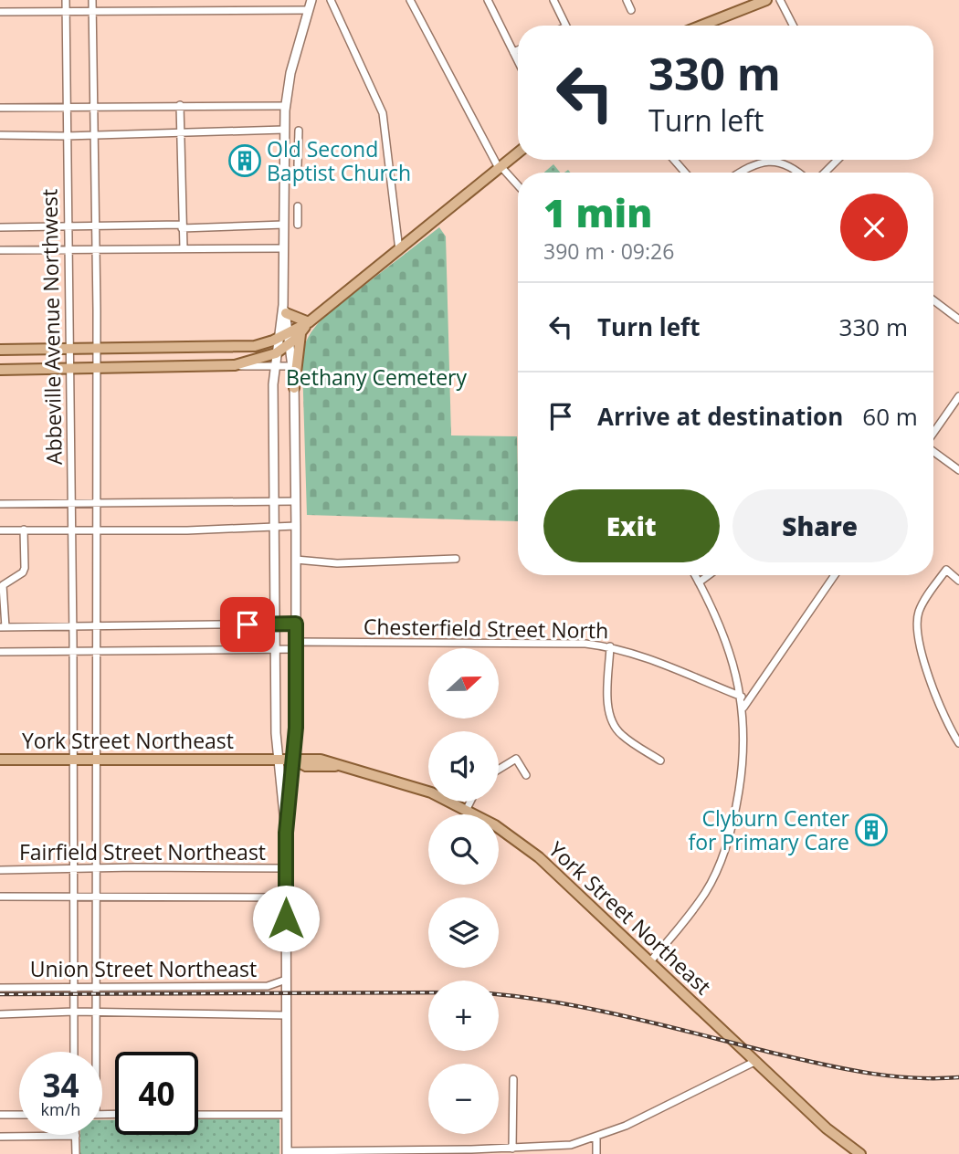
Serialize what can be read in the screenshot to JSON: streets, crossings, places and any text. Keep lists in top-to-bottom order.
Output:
{
  "streets": {
    "main road": ["York Street Northeast"],
    "street": [
      "Abbeville Avenue Northwest",
      "Chesterfield Street North",
      "Fairfield Street Northeast",
      "Union Street Northeast"
    ]
  },
  "crossings": [
    ["Abbeville Avenue Northwest", "Chesterfield Street North"],
    ["Abbeville Avenue Northwest", "York Street Northeast"],
    ["Abbeville Avenue Northwest", "Fairfield Street Northeast"],
    ["Abbeville Avenue Northwest", "Union Street Northeast"]
  ],
  "parks": ["Bethany Cemetery"],
  "places": {
    "building": ["Old Second Baptist Church", "Clyburn Center for Primary Care"]
  },
  "north": "right",
  "page": {
    "turn": ["330 m", "Turn left"],
    "heading": ["1 min", "390 m · 09:26"],
    "list": [
      {
        "name": "Turn left",
        "value": "330 m"
      },
      {
        "name": "Arrive at destination",
        "value": "60 m"
      }
    ],
    "buttons": ["Exit", "Share"],
    "map_buttons": ["+", "−"],
    "speed": "34 km/h",
    "limit": "40"
  }
}
